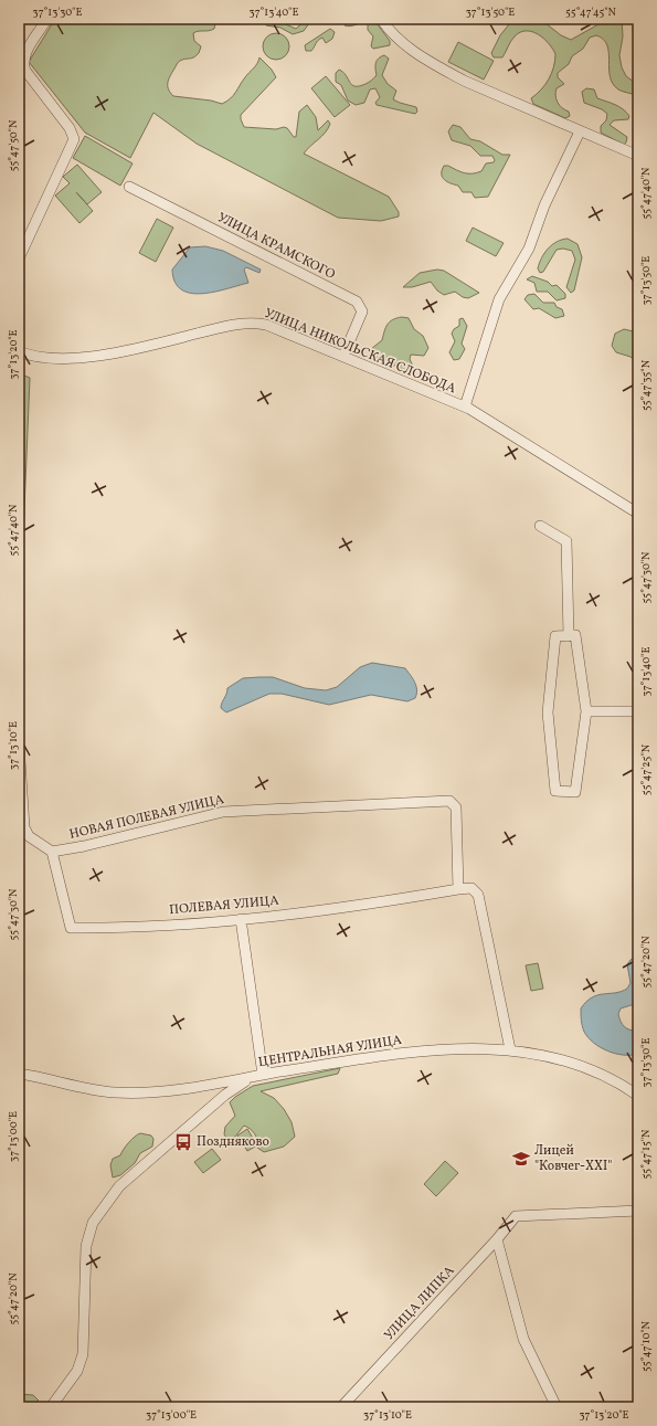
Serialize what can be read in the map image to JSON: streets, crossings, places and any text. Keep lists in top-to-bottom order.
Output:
{
  "streets": {
    "street": [
      "УЛИЦА КРАМСКОГО",
      "УЛИЦА НИКОЛЬСКАЯ СЛОБОДА",
      "НОВАЯ ПОЛЕВАЯ УЛИЦА",
      "ПОЛЕВАЯ УЛИЦА",
      "ЦЕНТРАЛЬНАЯ УЛИЦА",
      "УЛИЦА ЛИПКА"
    ]
  },
  "crossings": [
    ["УЛИЦА КРАМСКОГО", "УЛИЦА НИКОЛЬСКАЯ СЛОБОДА"],
    ["НОВАЯ ПОЛЕВАЯ УЛИЦА", "ПОЛЕВАЯ УЛИЦА"]
  ],
  "places": {
    "bus stop": ["Поздняково"],
    "school or university": ["Лицей \"Ковчег-XXI\""]
  },
  "coordinates": [
    "37°13'30\"E",
    "37°13'40\"E",
    "37°13'50\"E",
    "55°47'45\"N",
    "55°47'50\"N",
    "55°47'40\"N",
    "37°13'20\"E",
    "55°47'35\"N",
    "55°47'30\"N",
    "37°13'10\"E",
    "55°47'25\"N",
    "55°47'20\"N",
    "37°13'00\"E",
    "55°47'15\"N",
    "55°47'10\"N"
  ]
}
